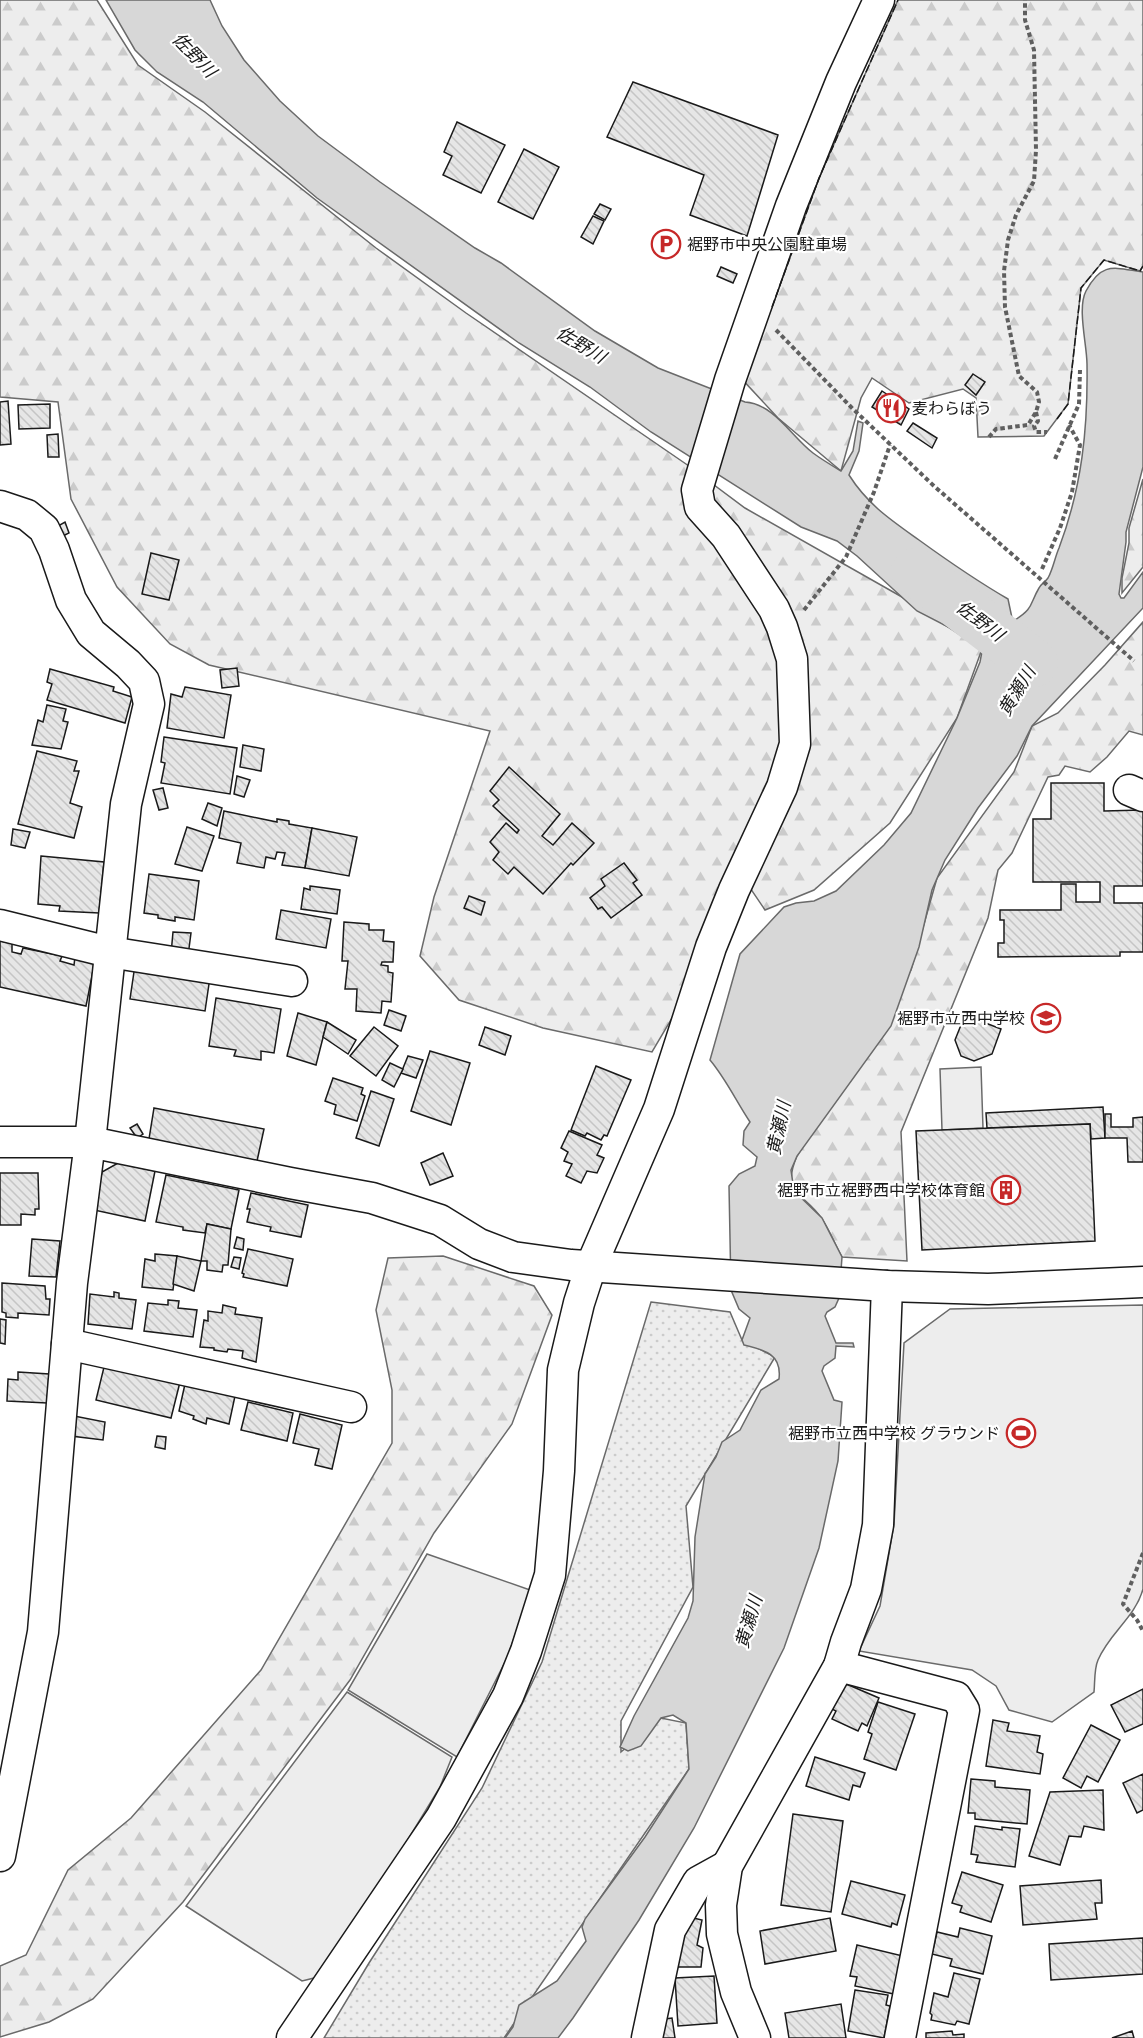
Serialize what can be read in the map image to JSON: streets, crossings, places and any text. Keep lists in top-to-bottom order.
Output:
{
  "water": ["佐野川", "黄瀬川"],
  "places": {
    "parking": ["裾野市中央公園駐車場"],
    "restaurant": ["麦わらぼう"],
    "school or university": ["裾野市立西中学校"],
    "building": ["裾野市立裾野西中学校体育館"],
    "sports": ["裾野市立西中学校 グラウンド"]
  }
}
